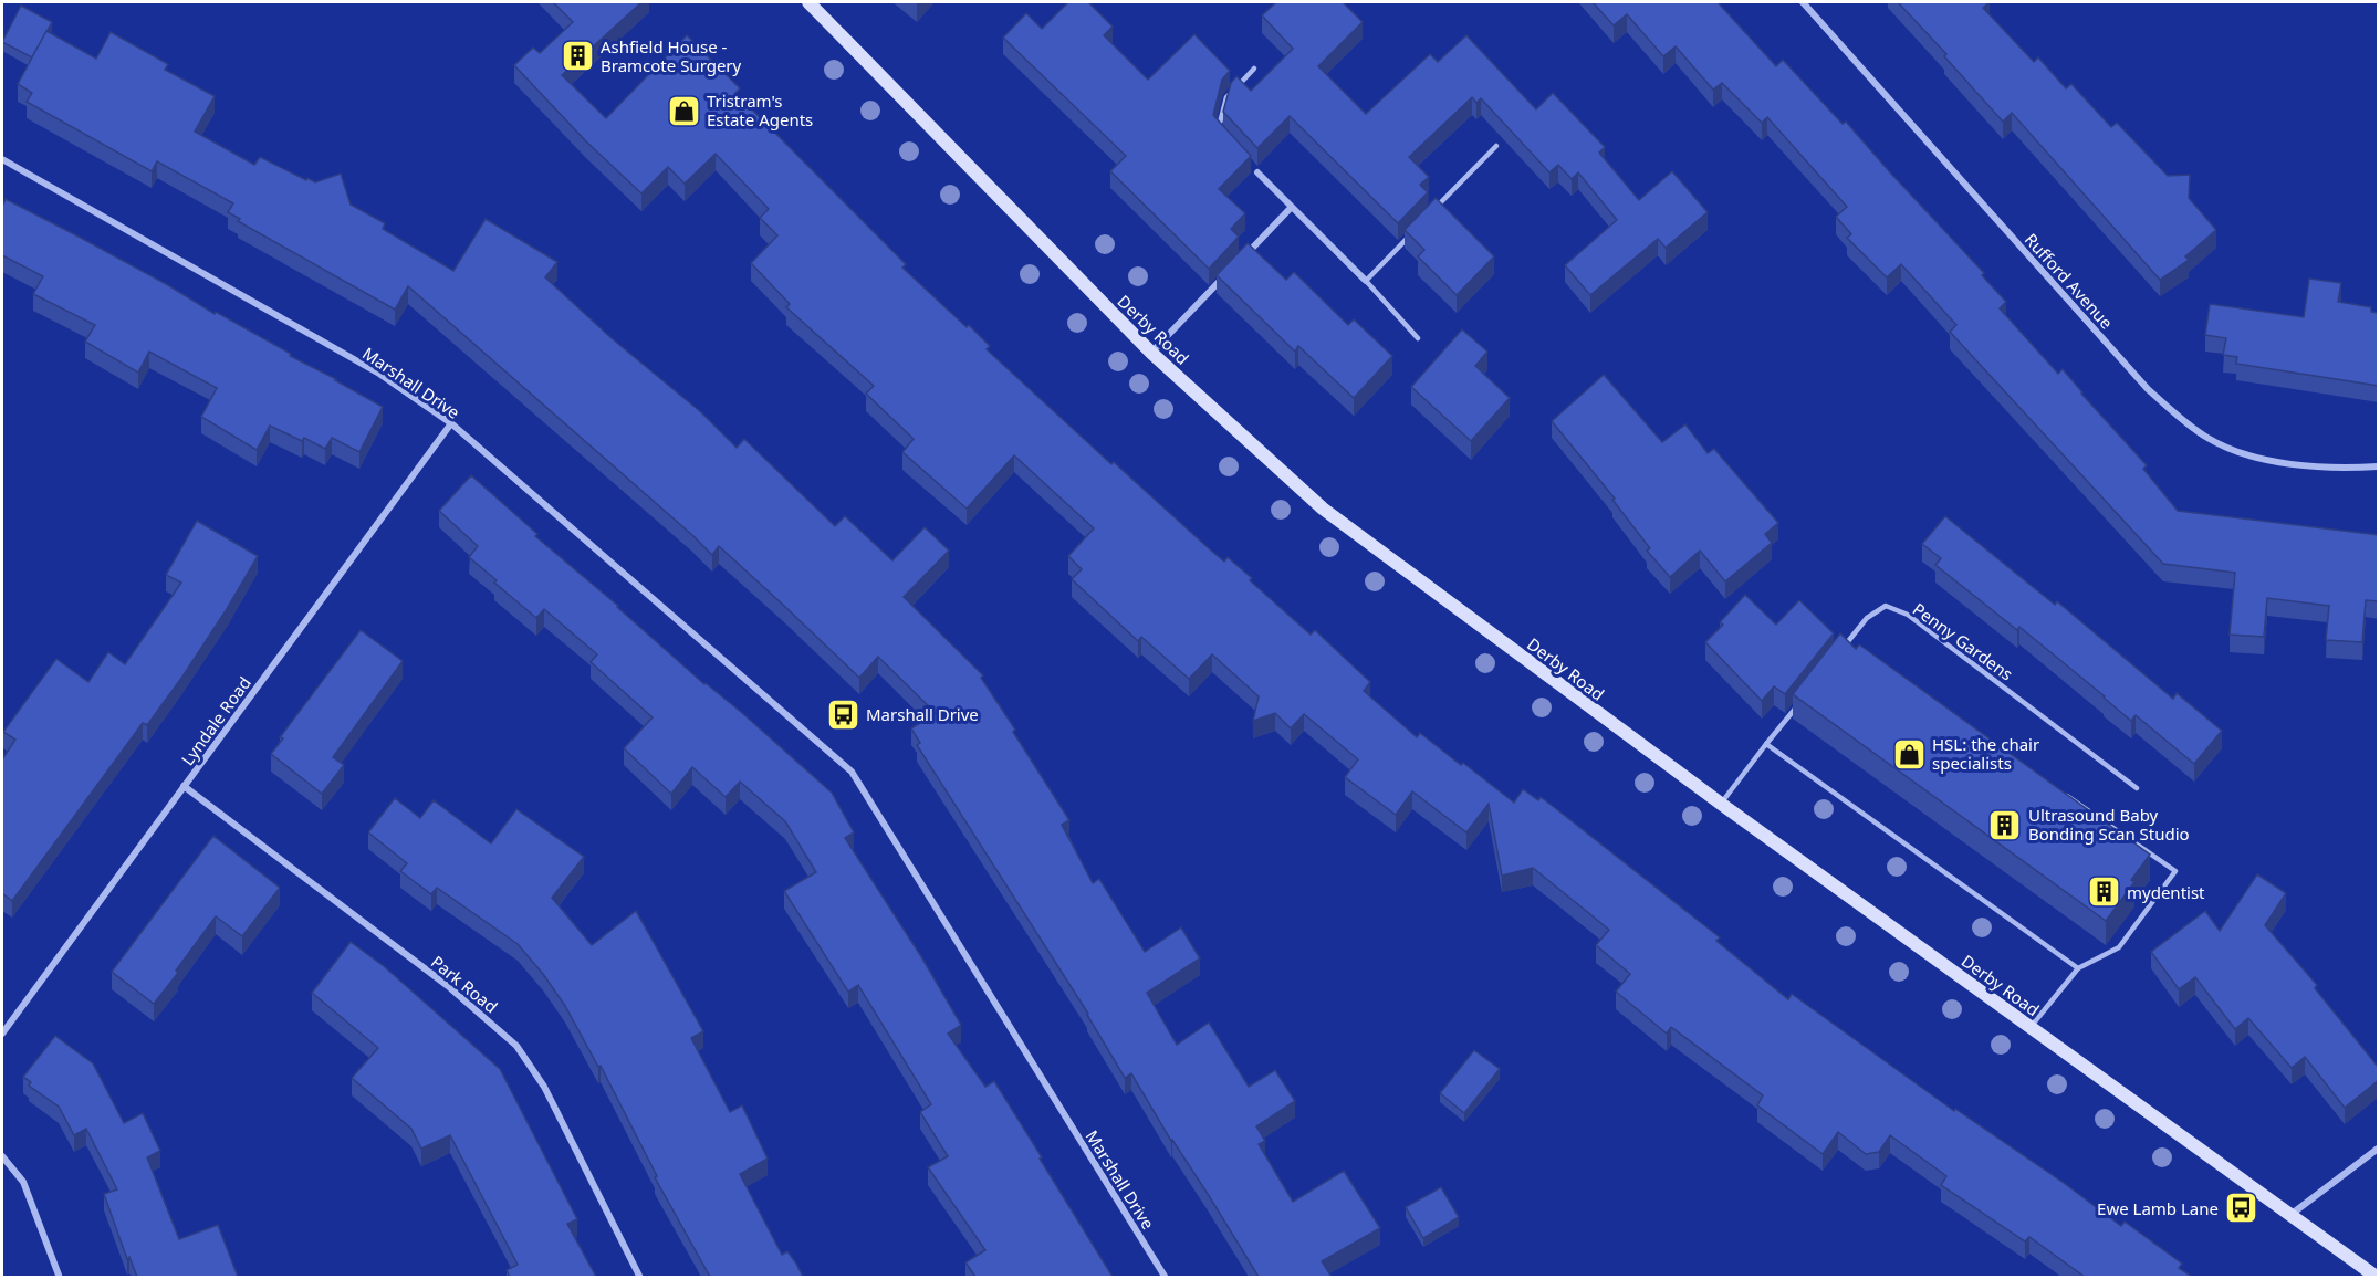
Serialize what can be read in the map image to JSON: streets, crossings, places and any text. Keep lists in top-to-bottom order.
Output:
{
  "streets": {
    "main road": ["Derby Road"],
    "street": [
      "Rufford Avenue",
      "Marshall Drive",
      "Lyndale Road",
      "Park Road"
    ],
    "lane": ["Penny Gardens"]
  },
  "crossings": [
    ["Marshall Drive", "Lyndale Road"],
    ["Lyndale Road", "Park Road"]
  ],
  "places": {
    "building": ["Ashfield House - Bramcote Surgery", "Ultrasound Baby Bonding Scan Studio", "mydentist"],
    "shop": ["Tristram's Estate Agents", "HSL: the chair specialists"],
    "bus stop": ["Marshall Drive", "Ewe Lamb Lane"]
  }
}
